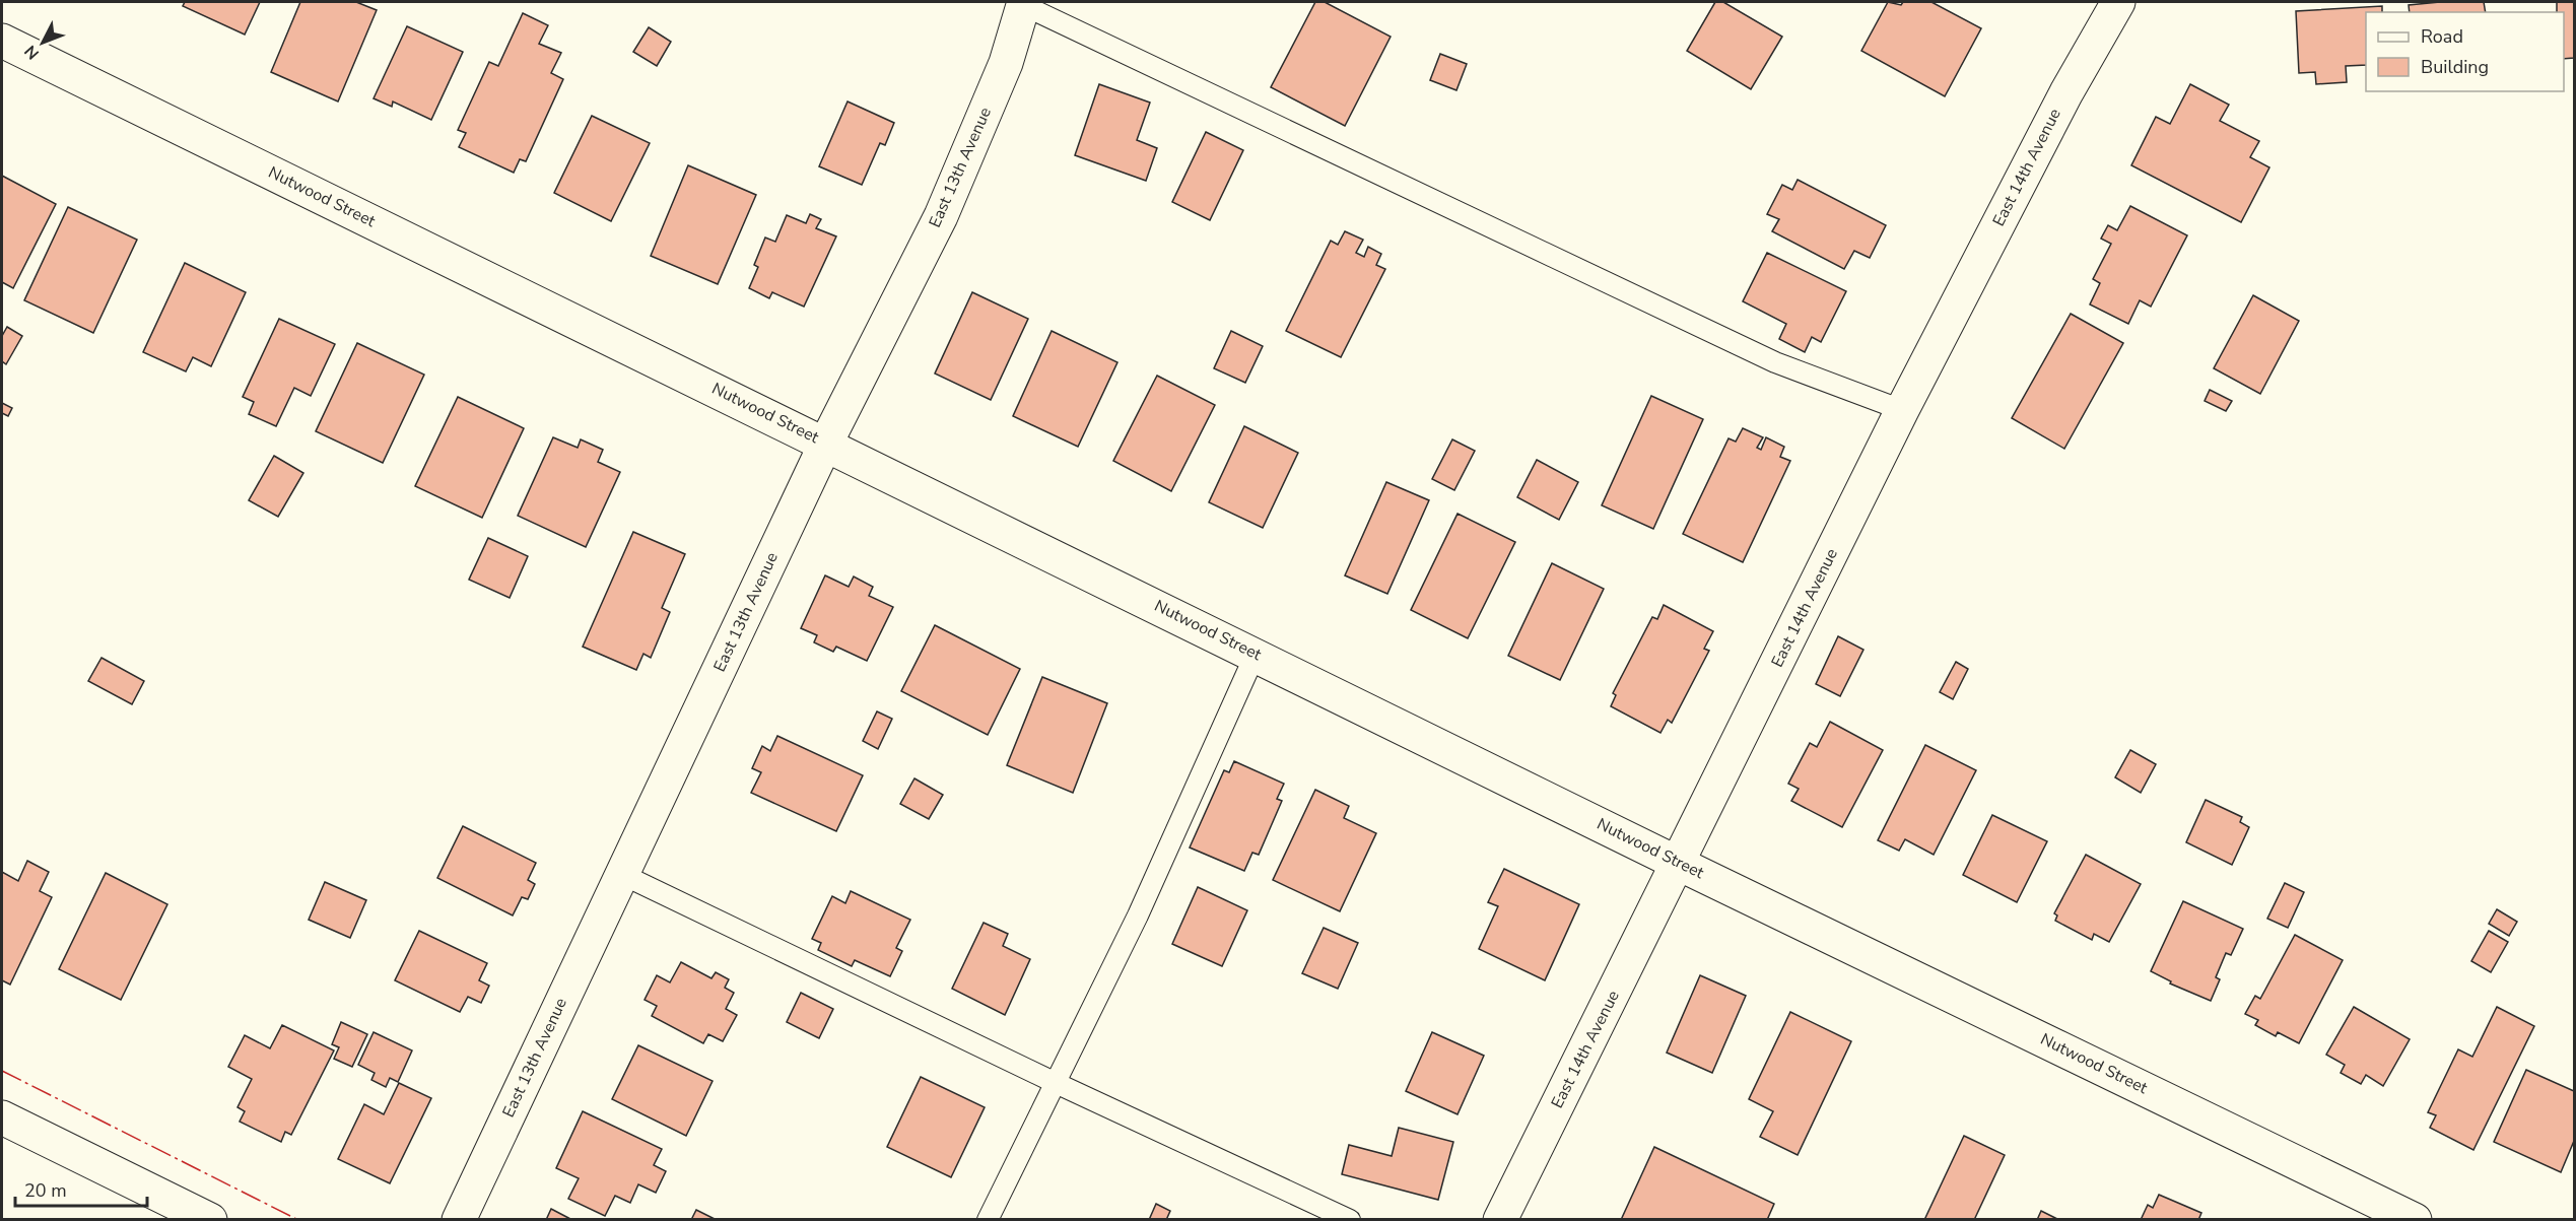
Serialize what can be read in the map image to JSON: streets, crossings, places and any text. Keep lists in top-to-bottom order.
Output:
{
  "streets": {
    "street": ["East 13th Avenue", "East 14th Avenue", "Nutwood Street"]
  },
  "crossings": [
    ["East 13th Avenue", "Nutwood Street"],
    ["East 14th Avenue", "Nutwood Street"]
  ],
  "legend": ["Road", "Building"],
  "scale_bar": "20 m",
  "north": "bottom left"
}
